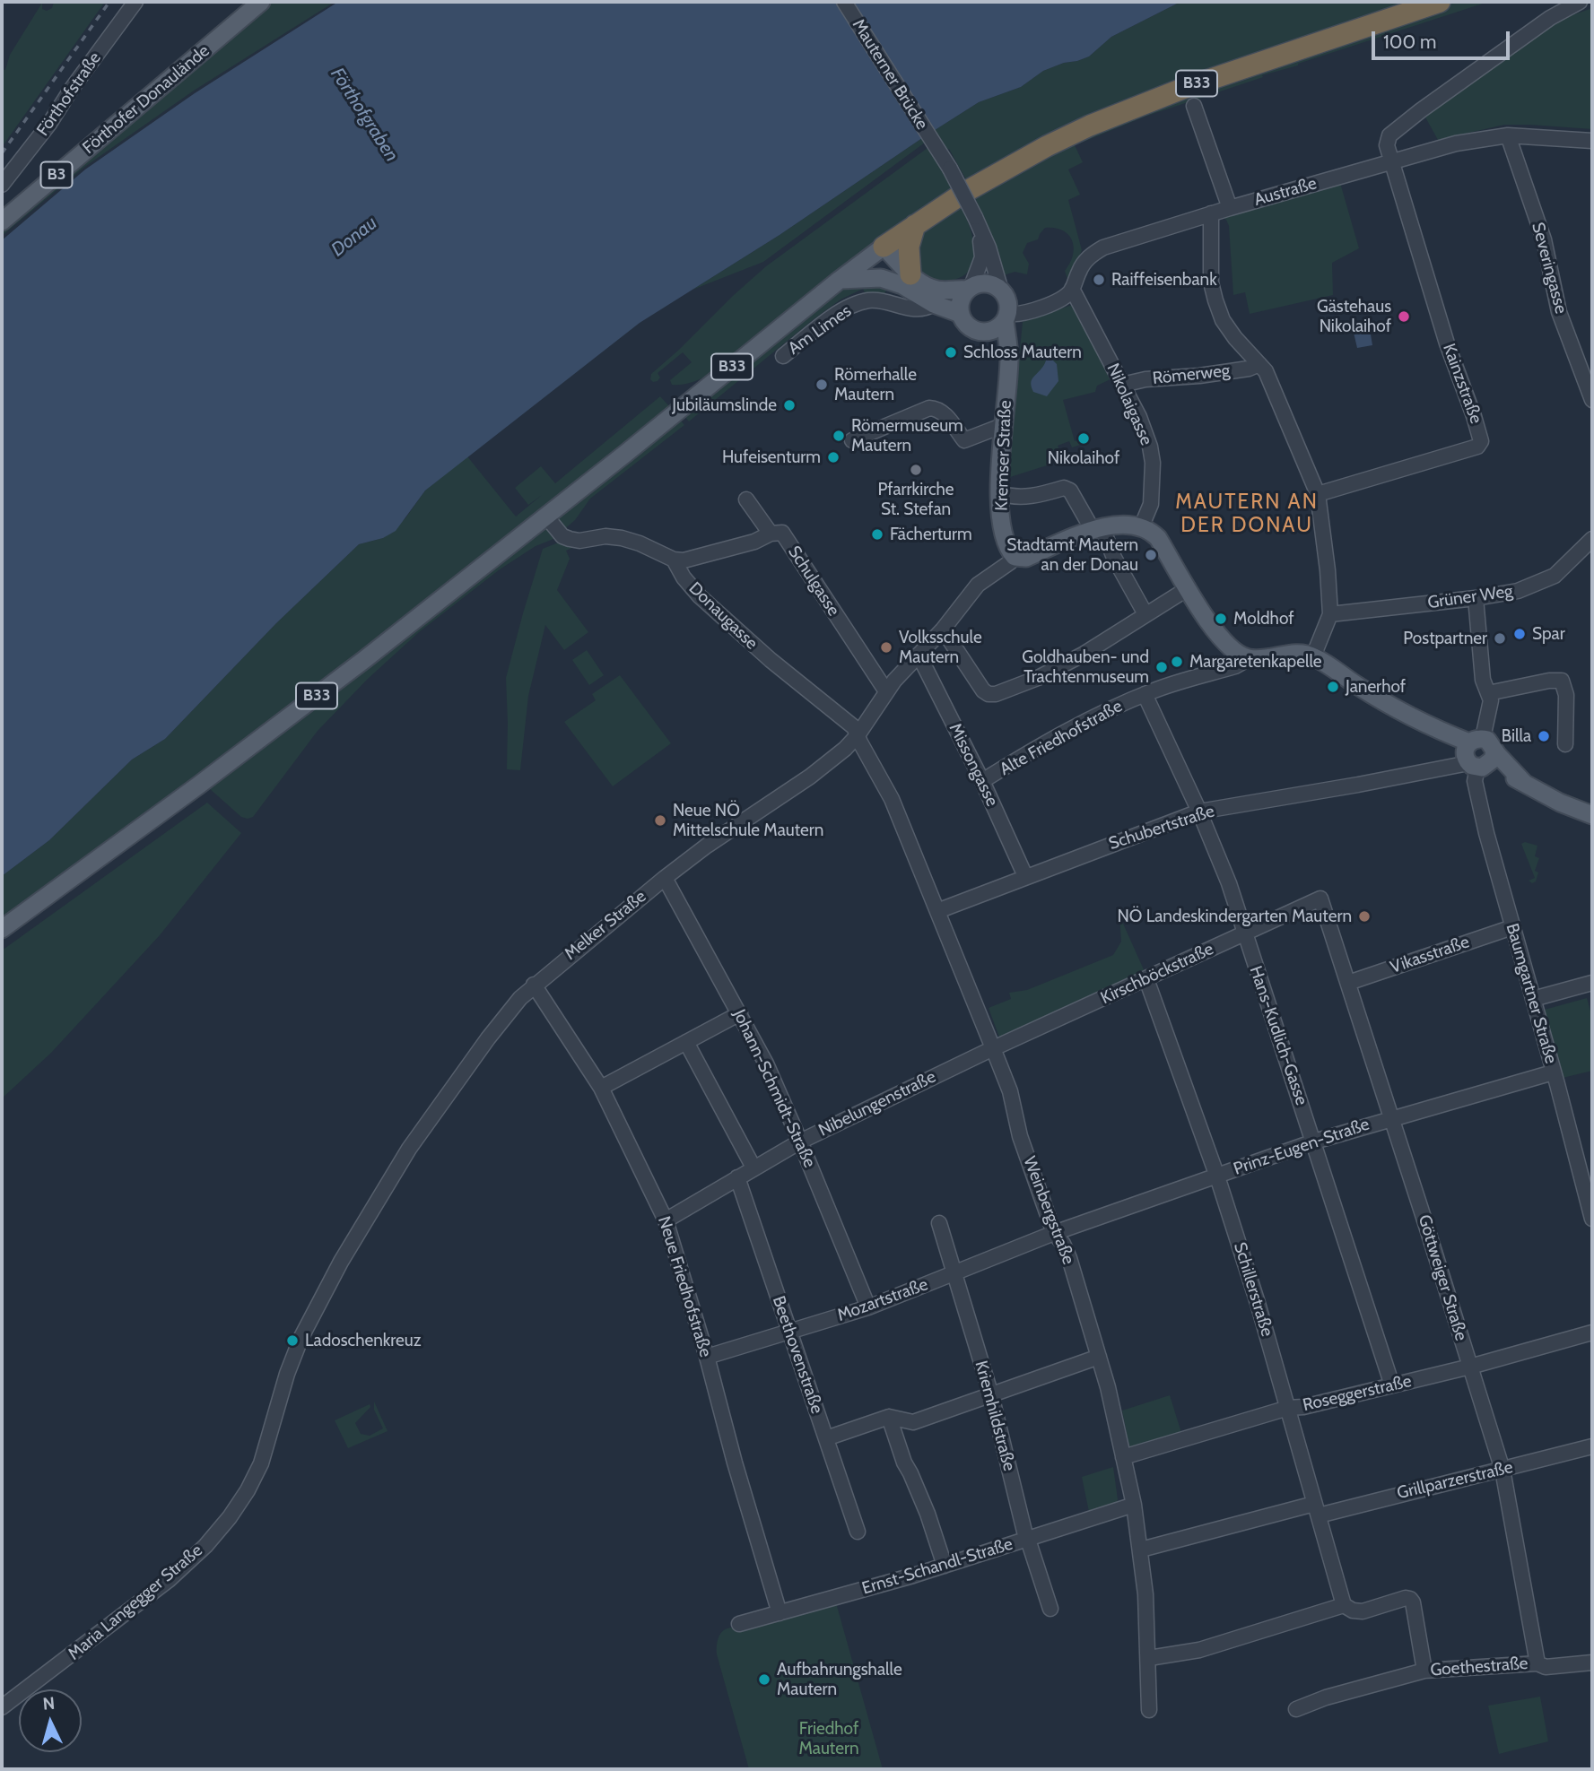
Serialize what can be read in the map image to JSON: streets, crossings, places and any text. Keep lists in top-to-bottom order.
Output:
{
  "streets": {
    "highway": ["B33"],
    "main road": ["Förthofer Donaulände", "B3", "Kremser Straße"],
    "street": [
      "Mauterner Brücke",
      "Förthofstraße",
      "Austraße",
      "Severingasse",
      "Am Limes",
      "Römerweg",
      "Kainzstraße",
      "Nikolaigasse",
      "Schulgasse",
      "Grüner Weg",
      "Donaugasse",
      "Alte Friedhofstraße",
      "Missongasse",
      "Schubertstraße",
      "Melker Straße",
      "Vikasstraße",
      "Kirschböckstraße",
      "Baumgartner Straße",
      "Hans-Kudlich-Gasse",
      "Johann-Schmidt-Straße",
      "Nibelungenstraße",
      "Prinz-Eugen-Straße",
      "Weinbergstraße",
      "Göttweiger Straße",
      "Neue Friedhofstraße",
      "Schillerstraße",
      "Mozartstraße",
      "Beethovenstraße",
      "Roseggerstraße",
      "Kriemhildstraße",
      "Grillparzerstraße",
      "Ernst-Schandl-Straße",
      "Maria Langegger Straße",
      "Goethestraße"
    ]
  },
  "crossings": [
    ["Mauterner Brücke", "Kremser Straße"],
    ["Austraße", "Severingasse"],
    ["Austraße", "Kainzstraße"],
    ["Austraße", "Nikolaigasse"],
    ["Römerweg", "Nikolaigasse"],
    ["Kremser Straße", "Melker Straße"],
    ["Schulgasse", "Donaugasse"],
    ["Schulgasse", "Melker Straße"],
    ["Grüner Weg", "Baumgartner Straße"],
    ["Donaugasse", "Melker Straße"],
    ["Donaugasse", "Weinbergstraße"],
    ["Alte Friedhofstraße", "Missongasse"],
    ["Alte Friedhofstraße", "Hans-Kudlich-Gasse"],
    ["Missongasse", "Schubertstraße"],
    ["Missongasse", "Melker Straße"],
    ["Schubertstraße", "Baumgartner Straße"],
    ["Schubertstraße", "Hans-Kudlich-Gasse"],
    ["Schubertstraße", "Weinbergstraße"],
    ["Melker Straße", "Johann-Schmidt-Straße"],
    ["Melker Straße", "Weinbergstraße"],
    ["Melker Straße", "Neue Friedhofstraße"],
    ["Melker Straße", "Maria Langegger Straße"],
    ["Vikasstraße", "Baumgartner Straße"],
    ["Vikasstraße", "Göttweiger Straße"],
    ["Kirschböckstraße", "Hans-Kudlich-Gasse"],
    ["Kirschböckstraße", "Nibelungenstraße"],
    ["Kirschböckstraße", "Weinbergstraße"],
    ["Kirschböckstraße", "Göttweiger Straße"],
    ["Kirschböckstraße", "Schillerstraße"],
    ["Baumgartner Straße", "Prinz-Eugen-Straße"],
    ["Hans-Kudlich-Gasse", "Prinz-Eugen-Straße"],
    ["Hans-Kudlich-Gasse", "Roseggerstraße"],
    ["Johann-Schmidt-Straße", "Nibelungenstraße"],
    ["Johann-Schmidt-Straße", "Mozartstraße"],
    ["Nibelungenstraße", "Weinbergstraße"],
    ["Nibelungenstraße", "Neue Friedhofstraße"],
    ["Nibelungenstraße", "Beethovenstraße"],
    ["Prinz-Eugen-Straße", "Weinbergstraße"],
    ["Prinz-Eugen-Straße", "Göttweiger Straße"],
    ["Prinz-Eugen-Straße", "Schillerstraße"],
    ["Prinz-Eugen-Straße", "Mozartstraße"],
    ["Weinbergstraße", "Mozartstraße"],
    ["Weinbergstraße", "Roseggerstraße"],
    ["Weinbergstraße", "Grillparzerstraße"],
    ["Weinbergstraße", "Ernst-Schandl-Straße"],
    ["Göttweiger Straße", "Roseggerstraße"],
    ["Göttweiger Straße", "Grillparzerstraße"],
    ["Göttweiger Straße", "Goethestraße"],
    ["Neue Friedhofstraße", "Mozartstraße"],
    ["Neue Friedhofstraße", "Ernst-Schandl-Straße"],
    ["Schillerstraße", "Roseggerstraße"],
    ["Schillerstraße", "Grillparzerstraße"],
    ["Mozartstraße", "Beethovenstraße"],
    ["Mozartstraße", "Kriemhildstraße"],
    ["Kriemhildstraße", "Ernst-Schandl-Straße"]
  ],
  "districts": ["MAUTERN AN DER DONAU"],
  "water": ["Förthofgraben", "Donau"],
  "parks": ["Friedhof Mautern"],
  "places": [
    "Raiffeisenbank",
    "Gästehaus Nikolaihof",
    "Schloss Mautern",
    "Römerhalle Mautern",
    "Jubiläumslinde",
    "Römermuseum Mautern",
    "Nikolaihof",
    "Hufeisenturm",
    "Pfarrkirche St. Stefan",
    "Fächerturm",
    "Stadtamt Mautern an der Donau",
    "Moldhof",
    "Spar",
    "Postpartner",
    "Volksschule Mautern",
    "Margaretenkapelle",
    "Goldhauben- und Trachtenmuseum",
    "Janerhof",
    "Billa",
    "Neue NÖ Mittelschule Mautern",
    "NÖ Landeskindergarten Mautern",
    "Ladoschenkreuz",
    "Aufbahrungshalle Mautern"
  ],
  "scale_bar": "100 m",
  "north": "top"
}
